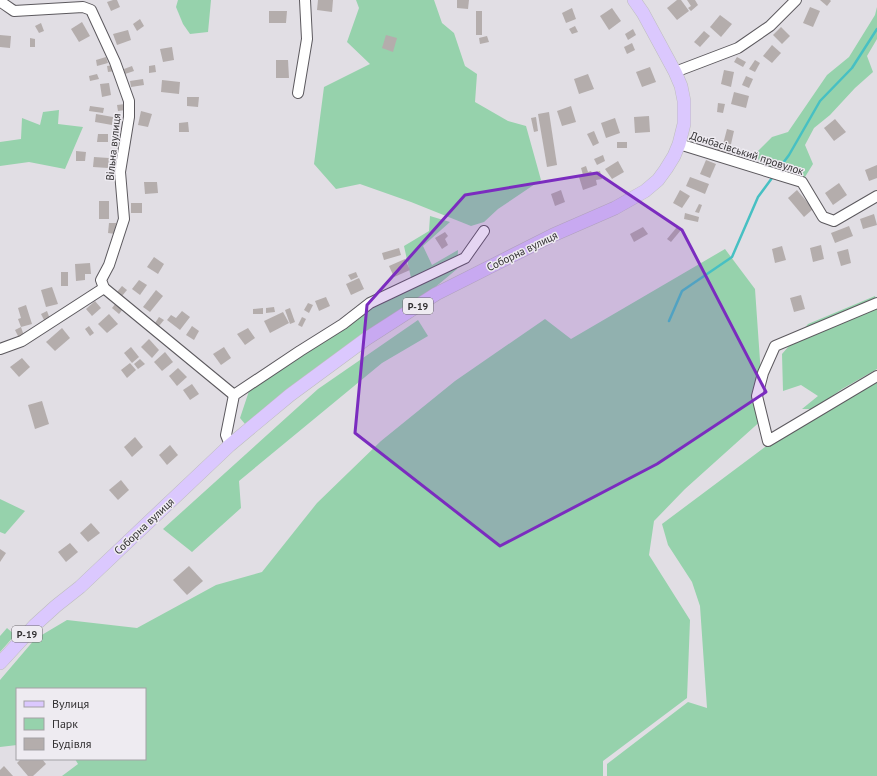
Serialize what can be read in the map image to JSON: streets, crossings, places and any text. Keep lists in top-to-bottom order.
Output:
{
  "streets": {
    "main road": ["Соборна вулиця", "Р-19"],
    "street": ["Вільна вулиця", "Донбасівський провулок"]
  },
  "crossings": [
    ["Донбасівський провулок", "Соборна вулиця"]
  ],
  "legend": ["Вулиця", "Парк", "Будівля"]
}
